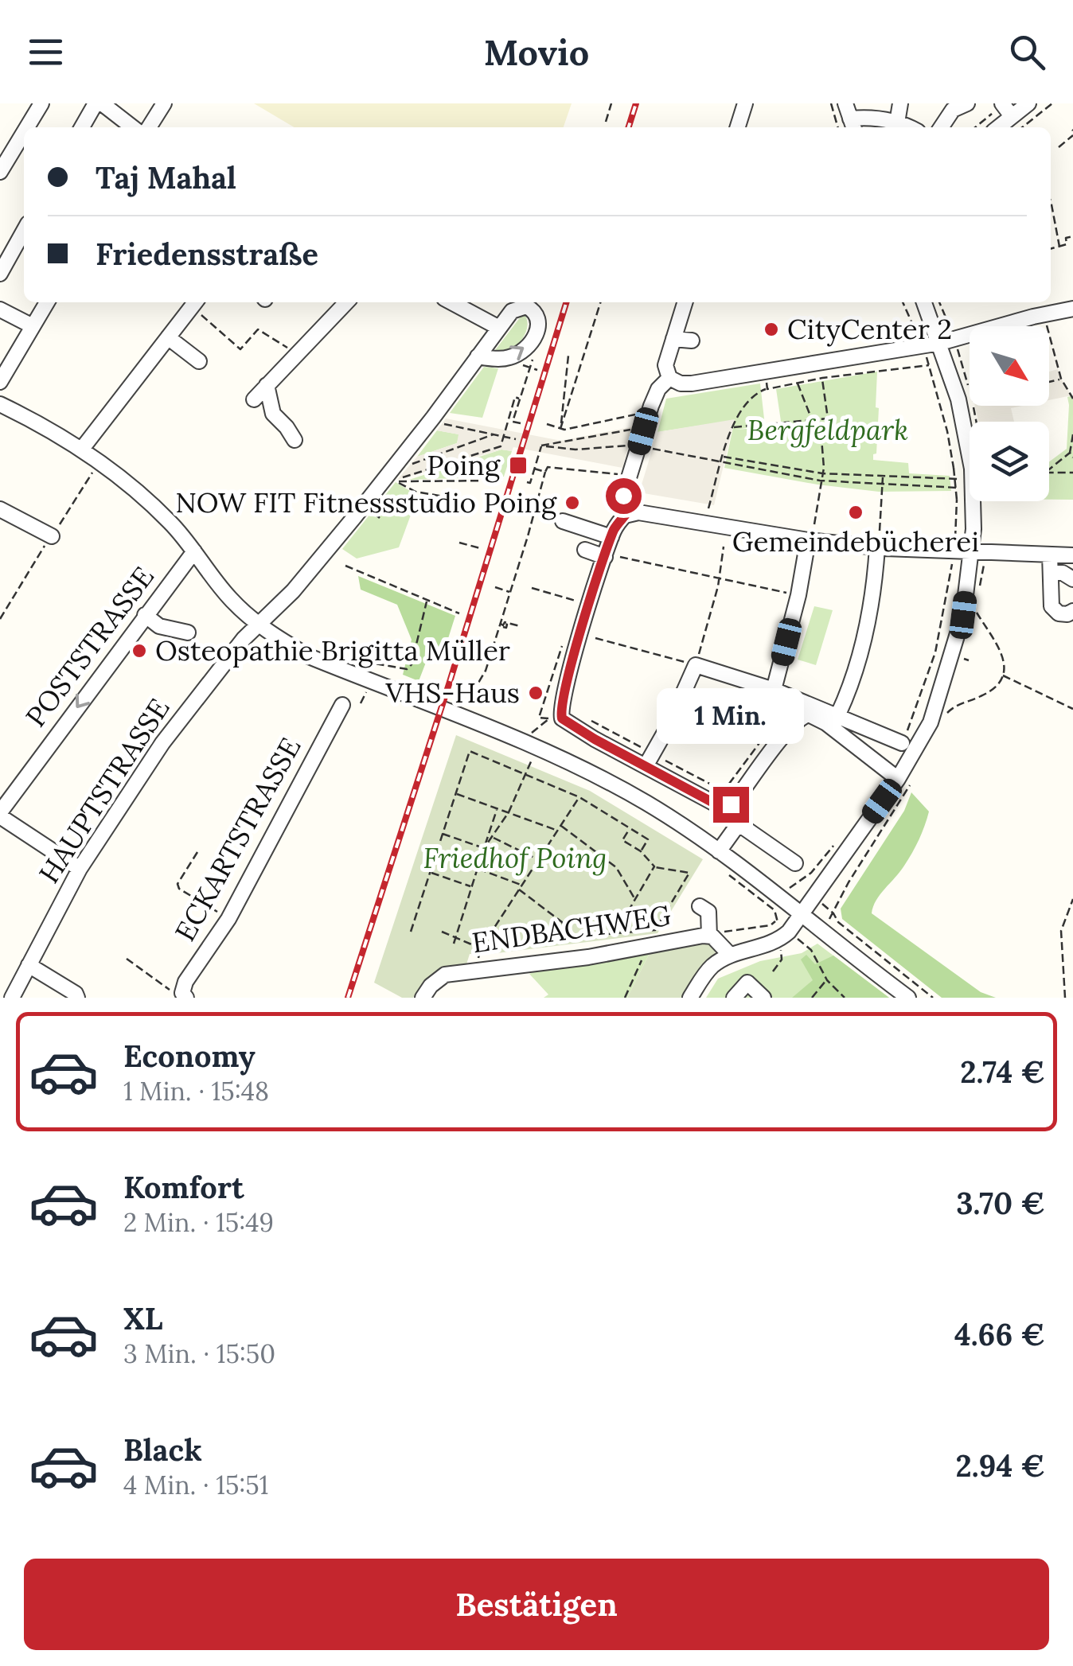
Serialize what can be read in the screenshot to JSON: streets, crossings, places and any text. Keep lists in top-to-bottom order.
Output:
{
  "streets": {
    "street": [
      "POSTSTRASSE",
      "HAUPTSTRASSE",
      "ECKARTSTRASSE",
      "ENDBACHWEG"
    ]
  },
  "one_way": ["POSTSTRASSE"],
  "parks": ["Bergfeldpark", "Friedhof Poing"],
  "places": {
    "other": [
      "CityCenter 2",
      "NOW FIT Fitnessstudio Poing",
      "Gemeindebücherei",
      "Osteopathie Brigitta Müller",
      "VHS-Haus"
    ],
    "transit": ["Poing"]
  },
  "north": "bottom right",
  "page": {
    "header": "Movio",
    "banner": ["Taj Mahal", "Friedensstraße"],
    "bubble": "1 Min.",
    "list": [
      {
        "name": "Economy",
        "note": "1 Min. · 15:48",
        "value": "2.74 €"
      },
      {
        "name": "Komfort",
        "note": "2 Min. · 15:49",
        "value": "3.70 €"
      },
      {
        "name": "XL",
        "note": "3 Min. · 15:50",
        "value": "4.66 €"
      },
      {
        "name": "Black",
        "note": "4 Min. · 15:51",
        "value": "2.94 €"
      }
    ],
    "buttons": "Bestätigen"
  }
}
